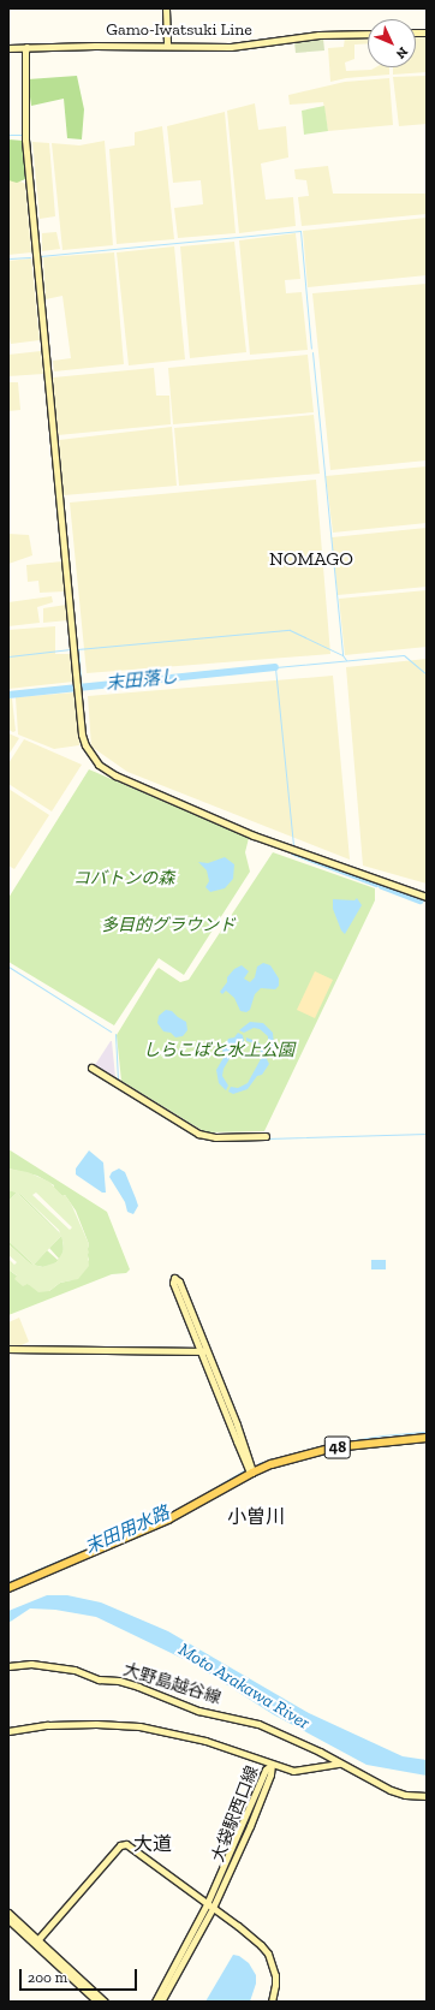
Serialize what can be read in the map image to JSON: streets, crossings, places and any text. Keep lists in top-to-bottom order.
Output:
{
  "streets": {
    "main road": ["48"],
    "street": ["Gamo-Iwatsuki Line", "大野島越谷線", "大袋駅西口線"]
  },
  "districts": ["NOMAGO", "小曽川", "大道"],
  "water": ["末田落し", "末田用水路", "Moto Arakawa River"],
  "parks": ["コバトンの森", "多目的グラウンド", "しらこばと水上公園"],
  "scale_bar": "200 m",
  "north": "bottom right"
}
